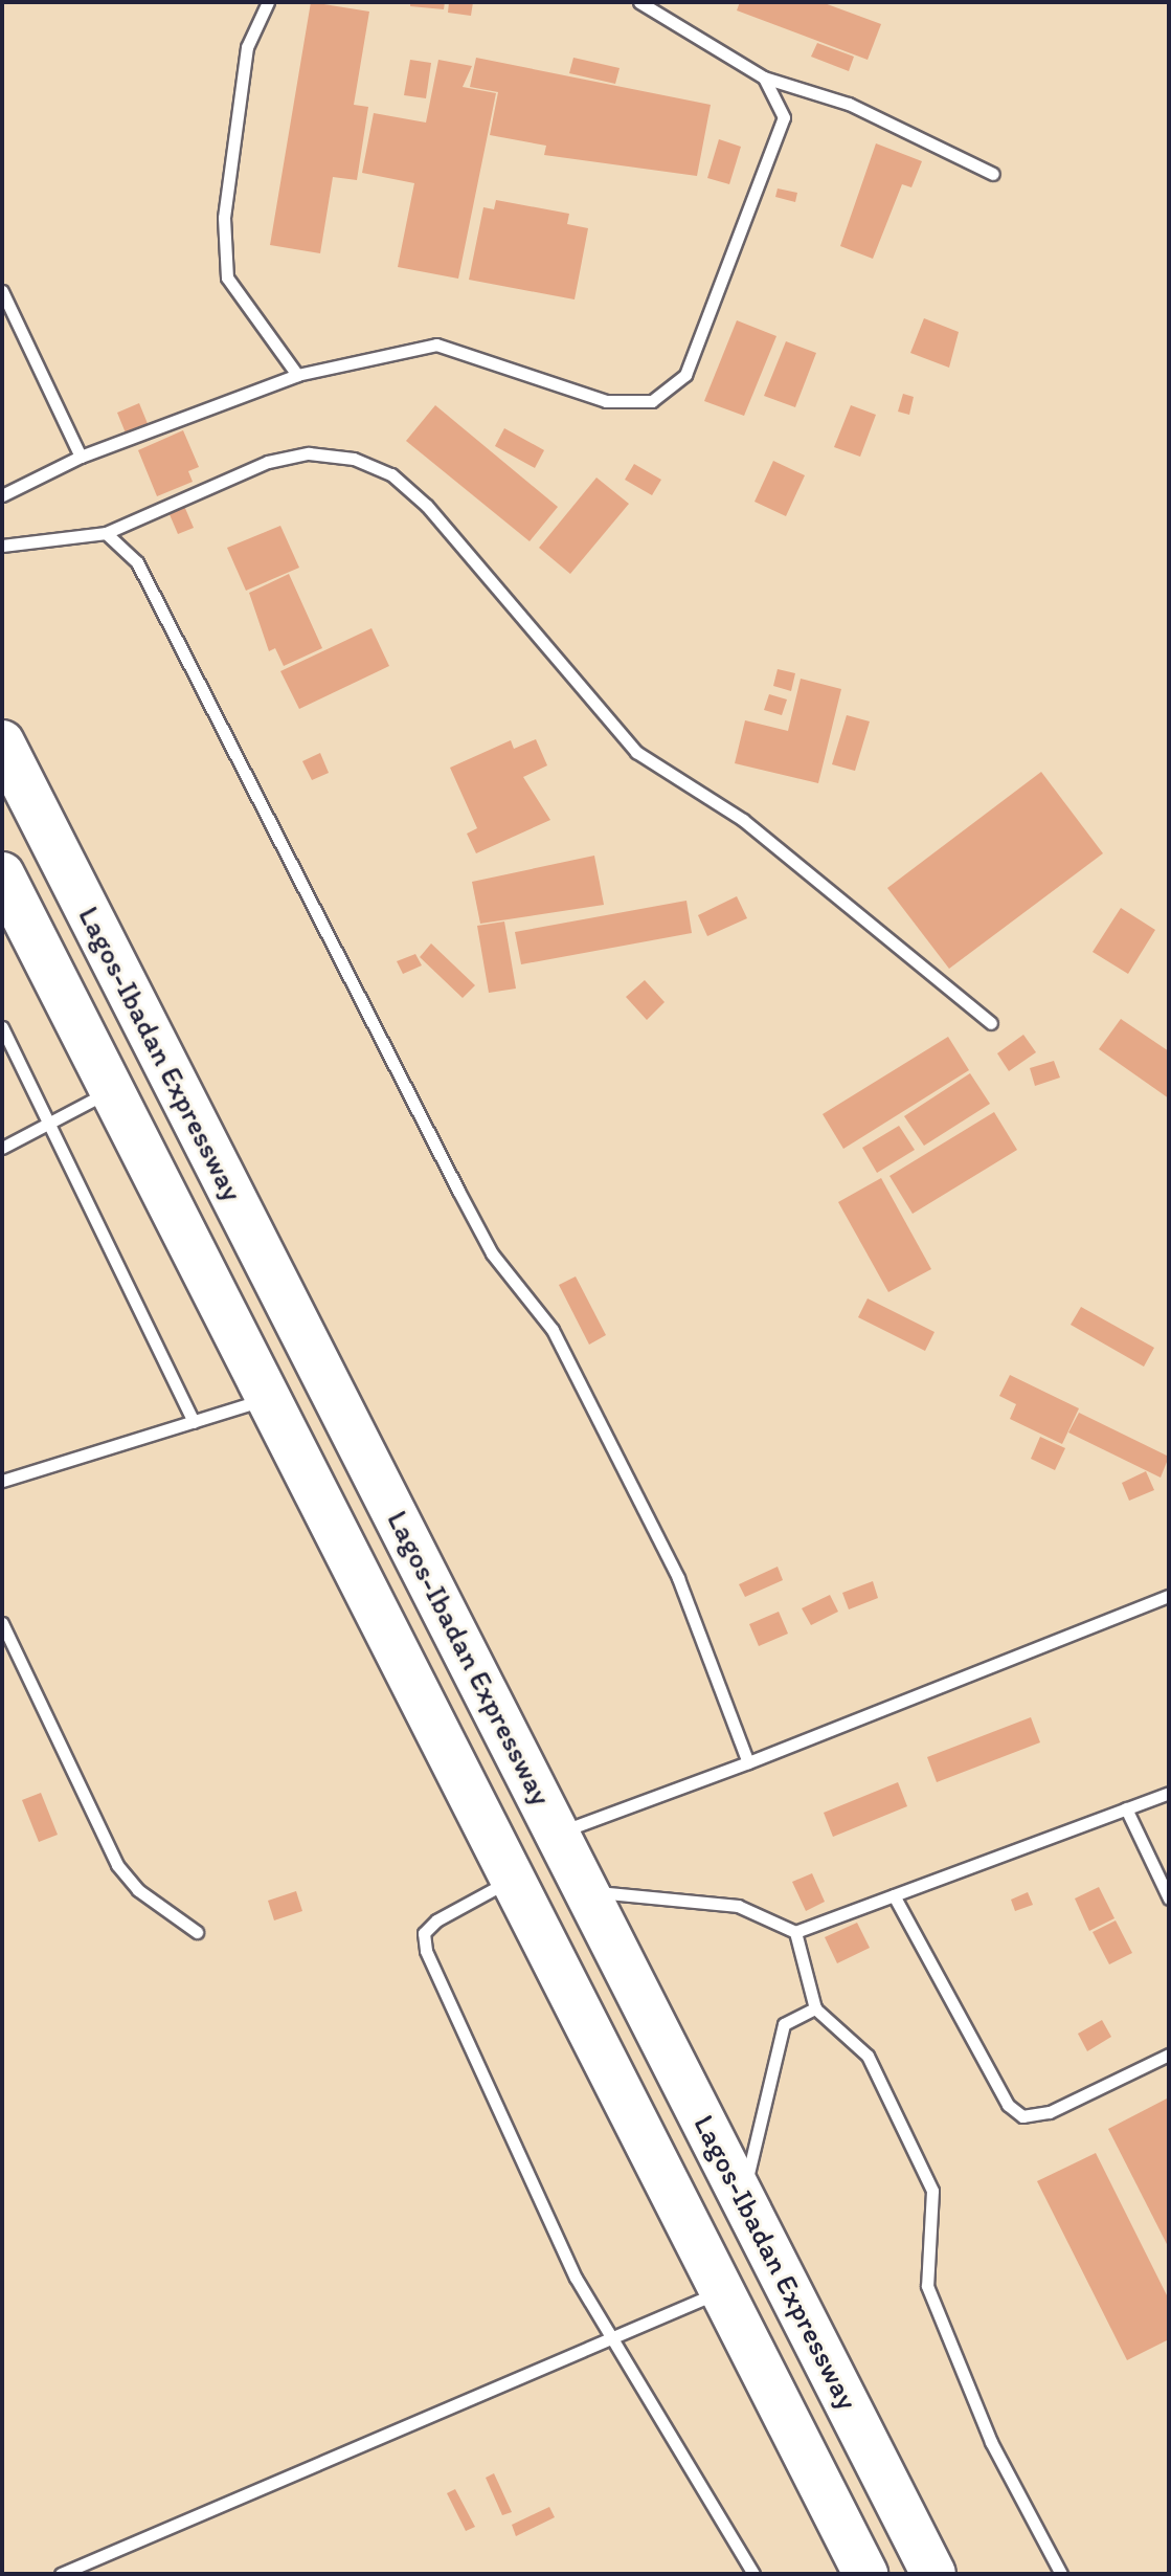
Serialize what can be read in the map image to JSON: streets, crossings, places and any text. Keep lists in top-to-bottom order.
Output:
{
  "streets": {
    "highway": ["Lagos-Ibadan Expressway"]
  }
}
